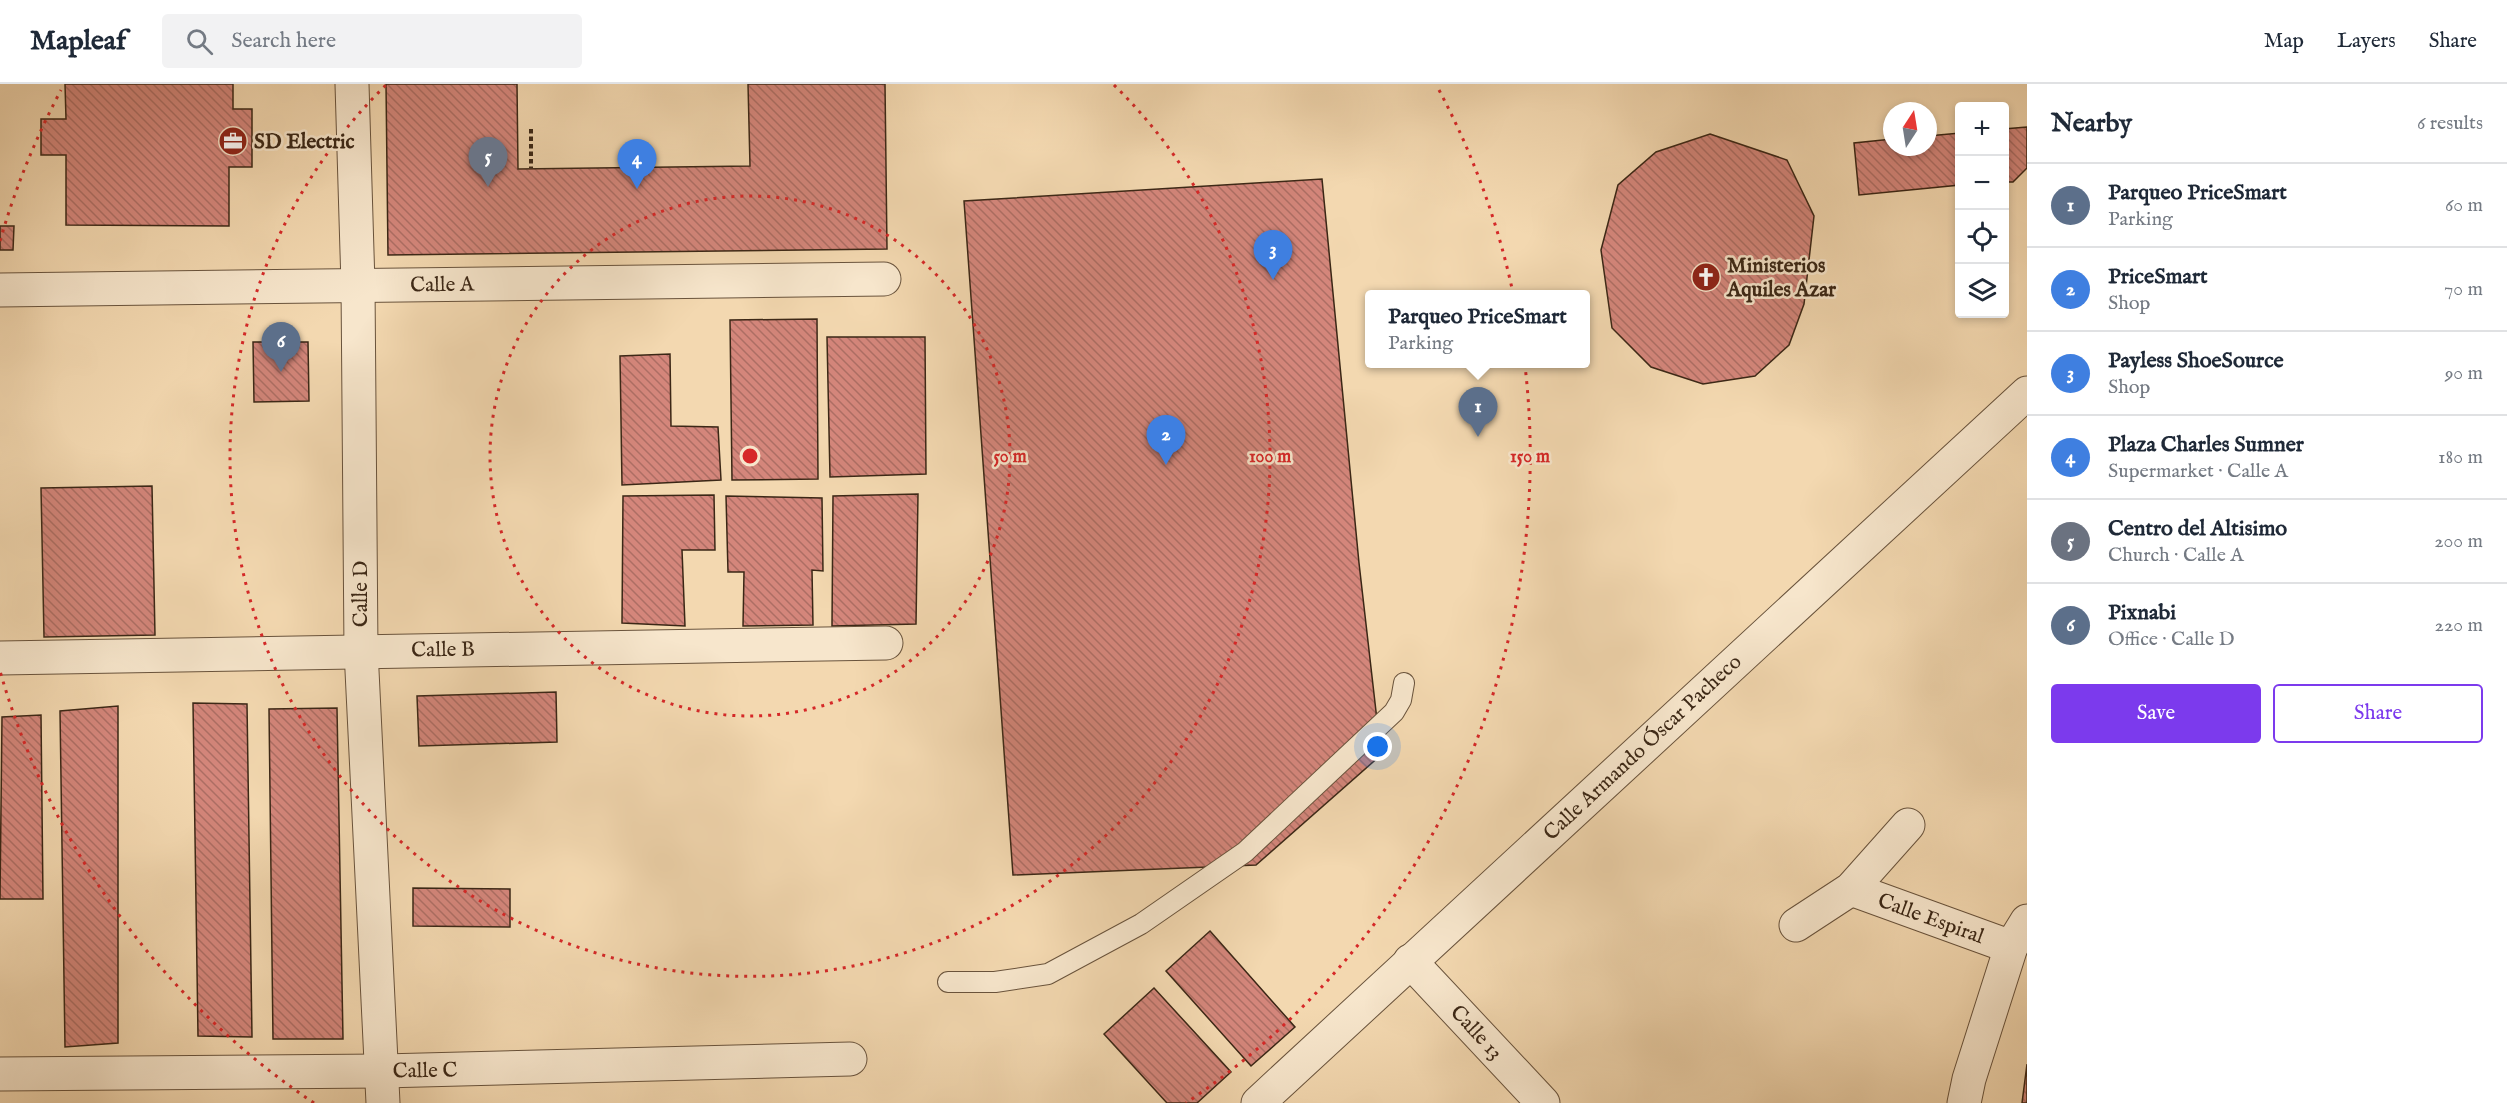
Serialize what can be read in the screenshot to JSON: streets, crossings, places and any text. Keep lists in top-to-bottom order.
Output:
{
  "streets": {
    "street": [
      "Calle A",
      "Calle D",
      "Calle B",
      "Calle Armando Óscar Pacheco",
      "Calle Espiral",
      "Calle 13",
      "Calle C"
    ]
  },
  "crossings": [
    ["Calle A", "Calle D"],
    ["Calle D", "Calle B"],
    ["Calle D", "Calle C"],
    ["Calle Armando Óscar Pacheco", "Calle 13"]
  ],
  "places": {
    "office": ["SD Electric"],
    "church": ["Ministerios Aquiles Azar"]
  },
  "north": "top",
  "page": {
    "header": "Mapleaf",
    "search": "Search here",
    "nav": ["Map", "Layers", "Share"],
    "heading": ["Nearby", "6 results"],
    "map_buttons": ["+", "−"],
    "pins": [
      "5",
      "4",
      "3",
      "6",
      "1",
      "2"
    ],
    "list": [
      {
        "mark": "1",
        "name": "Parqueo PriceSmart",
        "note": "Parking",
        "value": "60 m"
      },
      {
        "mark": "2",
        "name": "PriceSmart",
        "note": "Shop",
        "value": "70 m"
      },
      {
        "mark": "3",
        "name": "Payless ShoeSource",
        "note": "Shop",
        "value": "90 m"
      },
      {
        "mark": "4",
        "name": "Plaza Charles Sumner",
        "note": "Supermarket · Calle A",
        "value": "180 m"
      },
      {
        "mark": "5",
        "name": "Centro del Altisimo",
        "note": "Church · Calle A",
        "value": "200 m"
      },
      {
        "mark": "6",
        "name": "Pixnabi",
        "note": "Office · Calle D",
        "value": "220 m"
      }
    ],
    "popup": ["Parqueo PriceSmart", "Parking"],
    "buttons": ["Save", "Share"]
  },
  "rings": ["50 m", "100 m", "150 m"]
}
